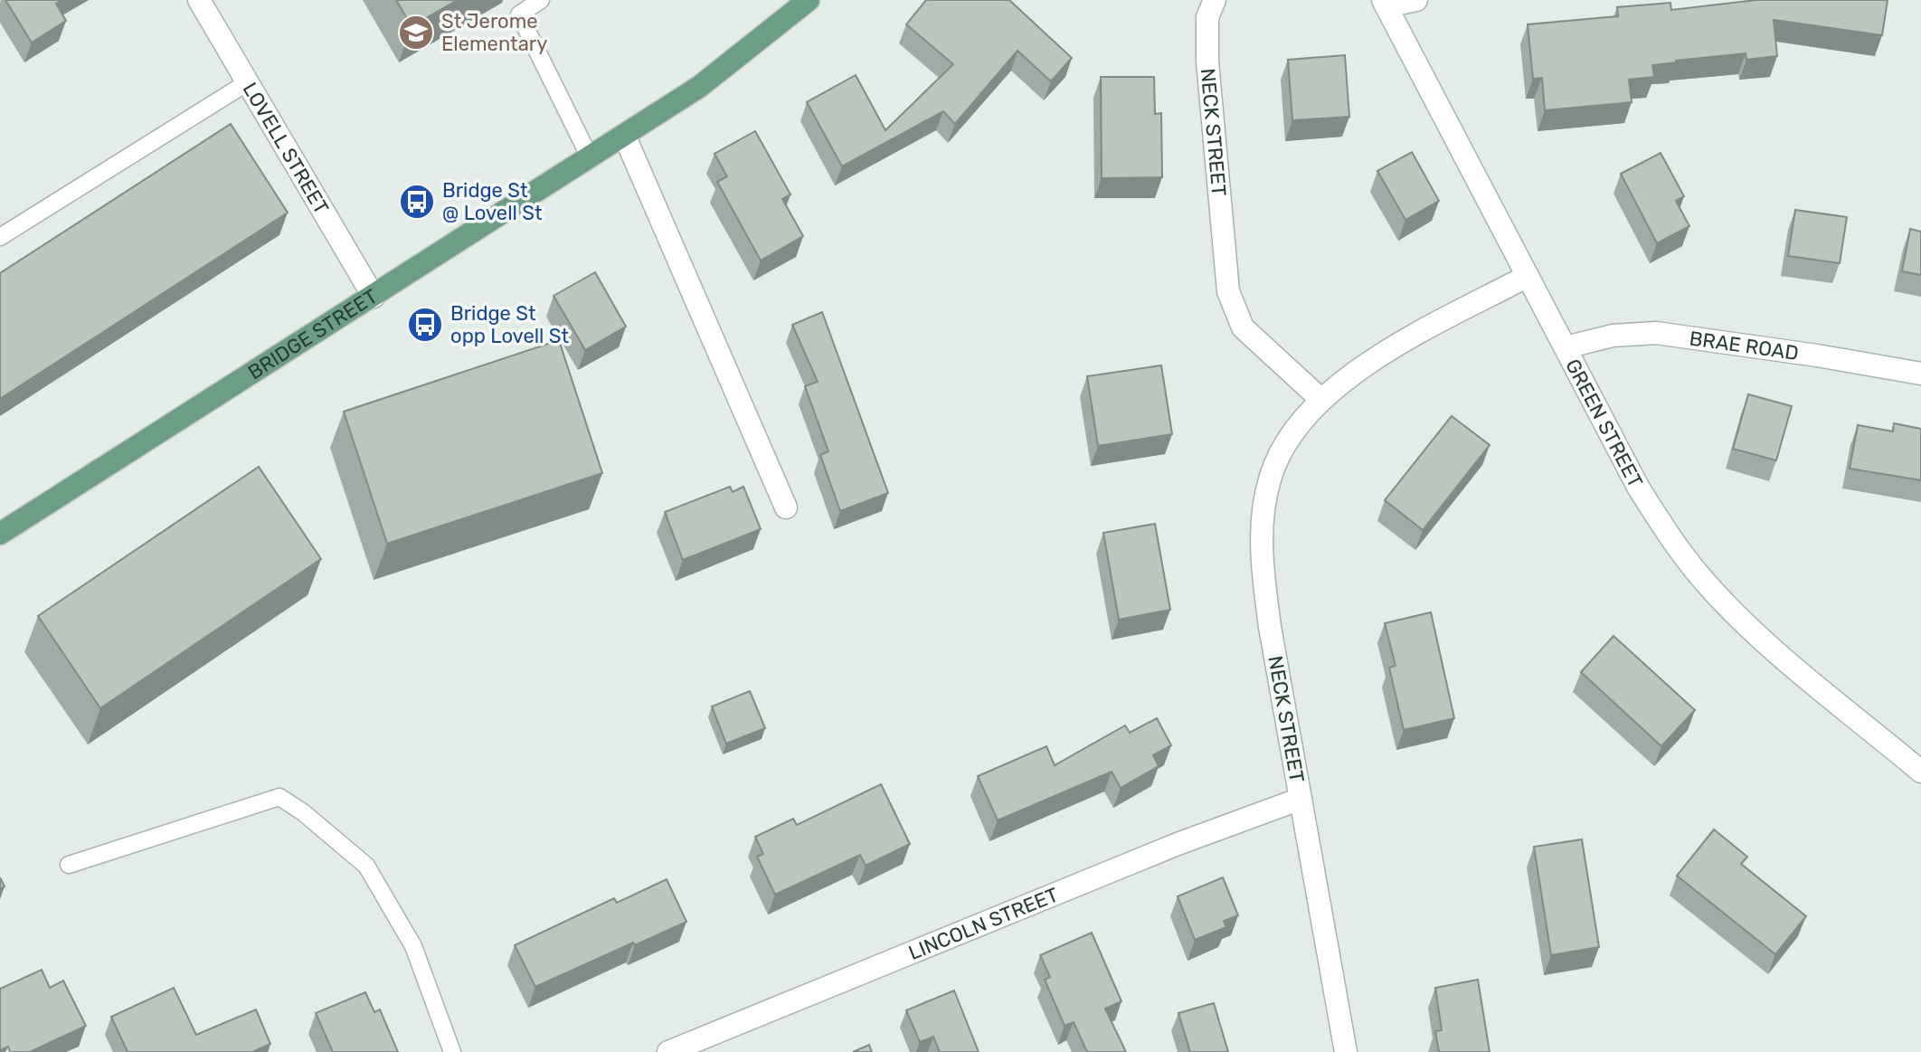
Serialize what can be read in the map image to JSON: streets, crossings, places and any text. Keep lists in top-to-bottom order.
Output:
{
  "streets": {
    "main road": ["BRIDGE STREET"],
    "street": [
      "NECK STREET",
      "LOVELL STREET",
      "BRAE ROAD",
      "GREEN STREET",
      "LINCOLN STREET"
    ]
  },
  "crossings": [
    ["NECK STREET", "GREEN STREET"],
    ["NECK STREET", "LINCOLN STREET"],
    ["LOVELL STREET", "BRIDGE STREET"],
    ["BRAE ROAD", "GREEN STREET"]
  ],
  "places": {
    "school or university": ["St Jerome Elementary"],
    "bus stop": ["Bridge St @ Lovell St", "Bridge St opp Lovell St"]
  }
}
